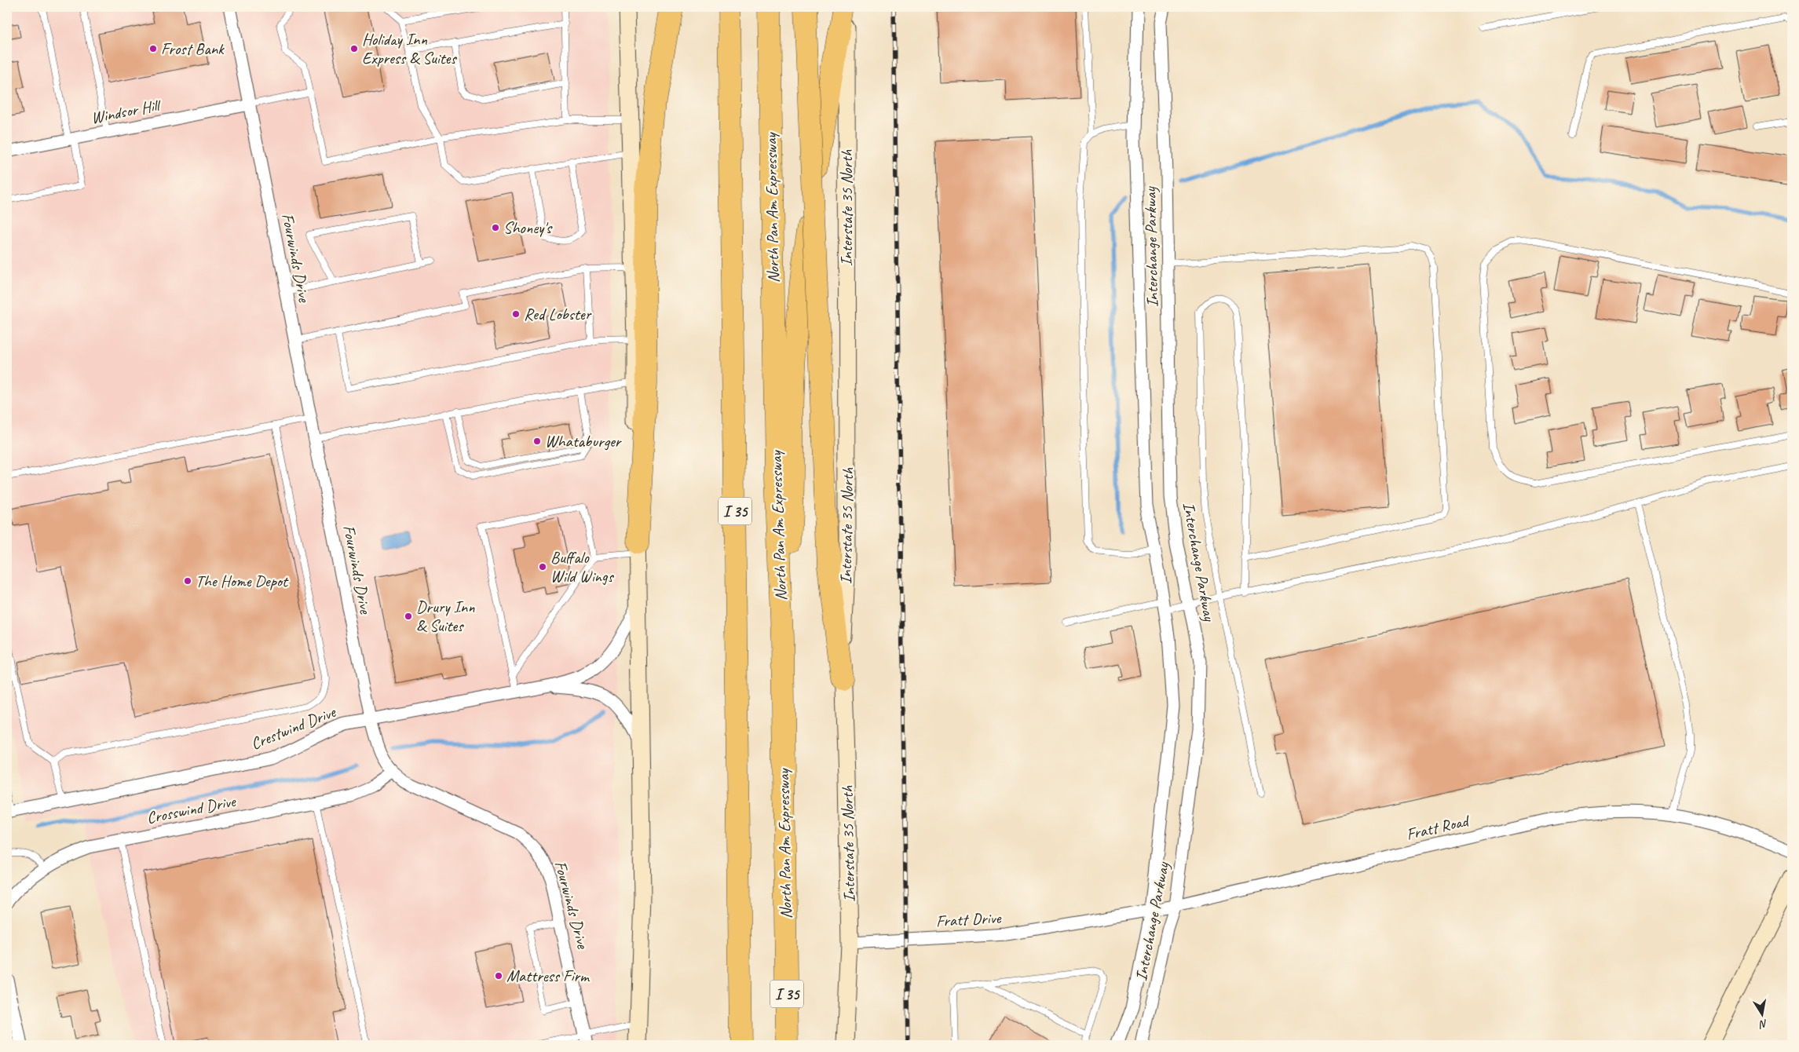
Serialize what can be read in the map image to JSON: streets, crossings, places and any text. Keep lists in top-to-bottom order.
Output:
{
  "streets": {
    "highway": ["North Pan Am Expressway", "I 35"],
    "main road": ["Interstate 35 North"],
    "street": [
      "Windsor Hill",
      "Interchange Parkway",
      "Fourwinds Drive",
      "Crestwind Drive",
      "Crosswind Drive",
      "Fratt Road",
      "Fratt Drive"
    ]
  },
  "crossings": [
    ["Windsor Hill", "Fourwinds Drive"],
    ["Interstate 35 North", "Fratt Drive"],
    ["Interchange Parkway", "Fratt Road"],
    ["Fourwinds Drive", "Crestwind Drive"],
    ["Fourwinds Drive", "Crosswind Drive"],
    ["Fratt Road", "Fratt Drive"]
  ],
  "places": [
    "Frost Bank",
    "Holiday Inn Express & Suites",
    "Shoney's",
    "Red Lobster",
    "Whataburger",
    "Buffalo Wild Wings",
    "The Home Depot",
    "Drury Inn & Suites",
    "Mattress Firm"
  ],
  "north": "bottom"
}
